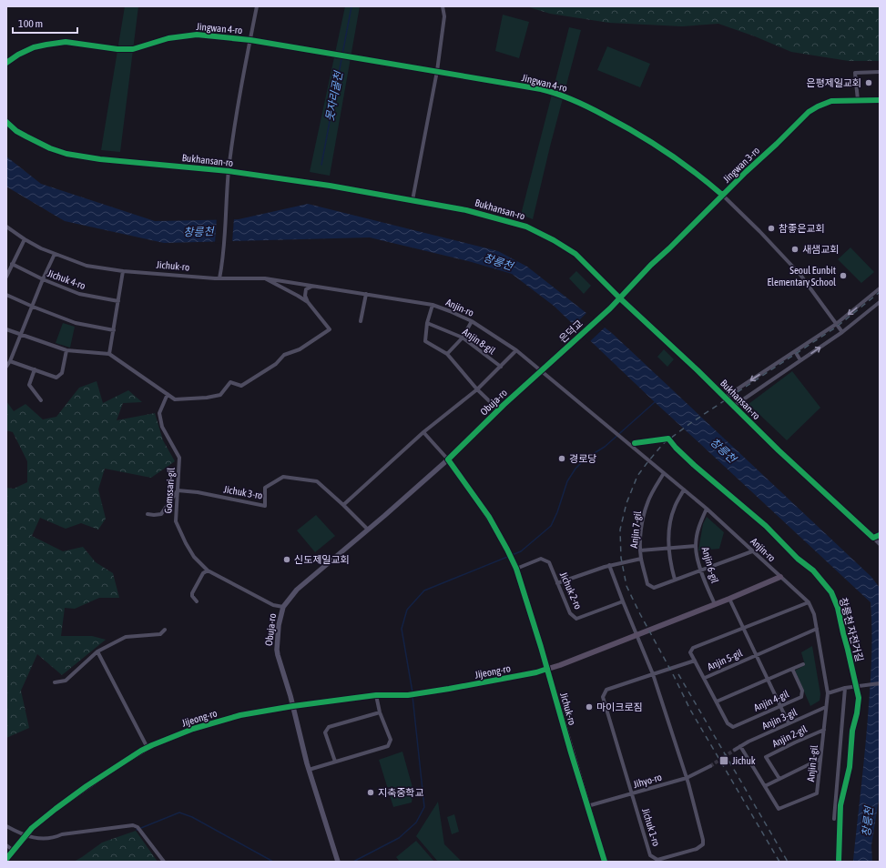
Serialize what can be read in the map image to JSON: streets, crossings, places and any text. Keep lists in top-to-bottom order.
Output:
{
  "streets": {
    "main road": [
      "Bukhansan-ro",
      "Jichuk-ro",
      "은덕교",
      "Obuja-ro",
      "Jijeong-ro"
    ],
    "street": [
      "Jingwan 4-ro",
      "Jingwan 3-ro",
      "Jichuk 4-ro",
      "Anjin-ro",
      "Anjin 8-gil",
      "Gomssari-gil",
      "Jichuk 3-ro",
      "Anjin 7-gil",
      "Anjin 6-gil",
      "Jichuk 2-ro",
      "Anjin 5-gil",
      "Anjin 4-gil",
      "Anjin 3-gil",
      "Anjin 2-gil",
      "Anjin 1-gil",
      "Jihyo-ro",
      "Jichuk 1-ro"
    ],
    "cycle path": ["창릉천 자전거길"]
  },
  "crossings": [
    ["Jingwan 4-ro", "Jingwan 3-ro"],
    ["Bukhansan-ro", "Jingwan 3-ro"],
    ["Bukhansan-ro", "은덕교"],
    ["Jingwan 3-ro", "은덕교"],
    ["Jichuk-ro", "Anjin-ro"],
    ["Jichuk-ro", "Obuja-ro"],
    ["Jichuk-ro", "Gomssari-gil"],
    ["Jichuk-ro", "Jichuk 2-ro"],
    ["Jichuk-ro", "Jijeong-ro"],
    ["Jichuk-ro", "Jihyo-ro"],
    ["Anjin-ro", "Anjin 8-gil"],
    ["Anjin-ro", "Obuja-ro"],
    ["Anjin-ro", "Anjin 7-gil"],
    ["Anjin-ro", "Anjin 6-gil"],
    ["Anjin-ro", "Anjin 5-gil"],
    ["Anjin-ro", "Jijeong-ro"],
    ["Anjin-ro", "Anjin 3-gil"],
    ["Anjin-ro", "Anjin 1-gil"],
    ["은덕교", "Obuja-ro"],
    ["Obuja-ro", "Gomssari-gil"],
    ["Obuja-ro", "Jichuk 3-ro"],
    ["Obuja-ro", "Jijeong-ro"],
    ["Gomssari-gil", "Jichuk 3-ro"],
    ["Anjin 6-gil", "Jijeong-ro"],
    ["Jijeong-ro", "Jichuk 1-ro"],
    ["Anjin 3-gil", "Anjin 1-gil"],
    ["Anjin 2-gil", "Anjin 1-gil"],
    ["Jihyo-ro", "Jichuk 1-ro"]
  ],
  "water": ["못자리골천", "창릉천"],
  "places": {
    "other": [
      "은평제일교회",
      "참좋은교회",
      "새샘교회",
      "Seoul Eunbit Elementary School",
      "경로당",
      "신도제일교회",
      "마이크로짐",
      "지축중학교"
    ],
    "transit": ["Jichuk"]
  },
  "scale_bar": "100 m"
}
